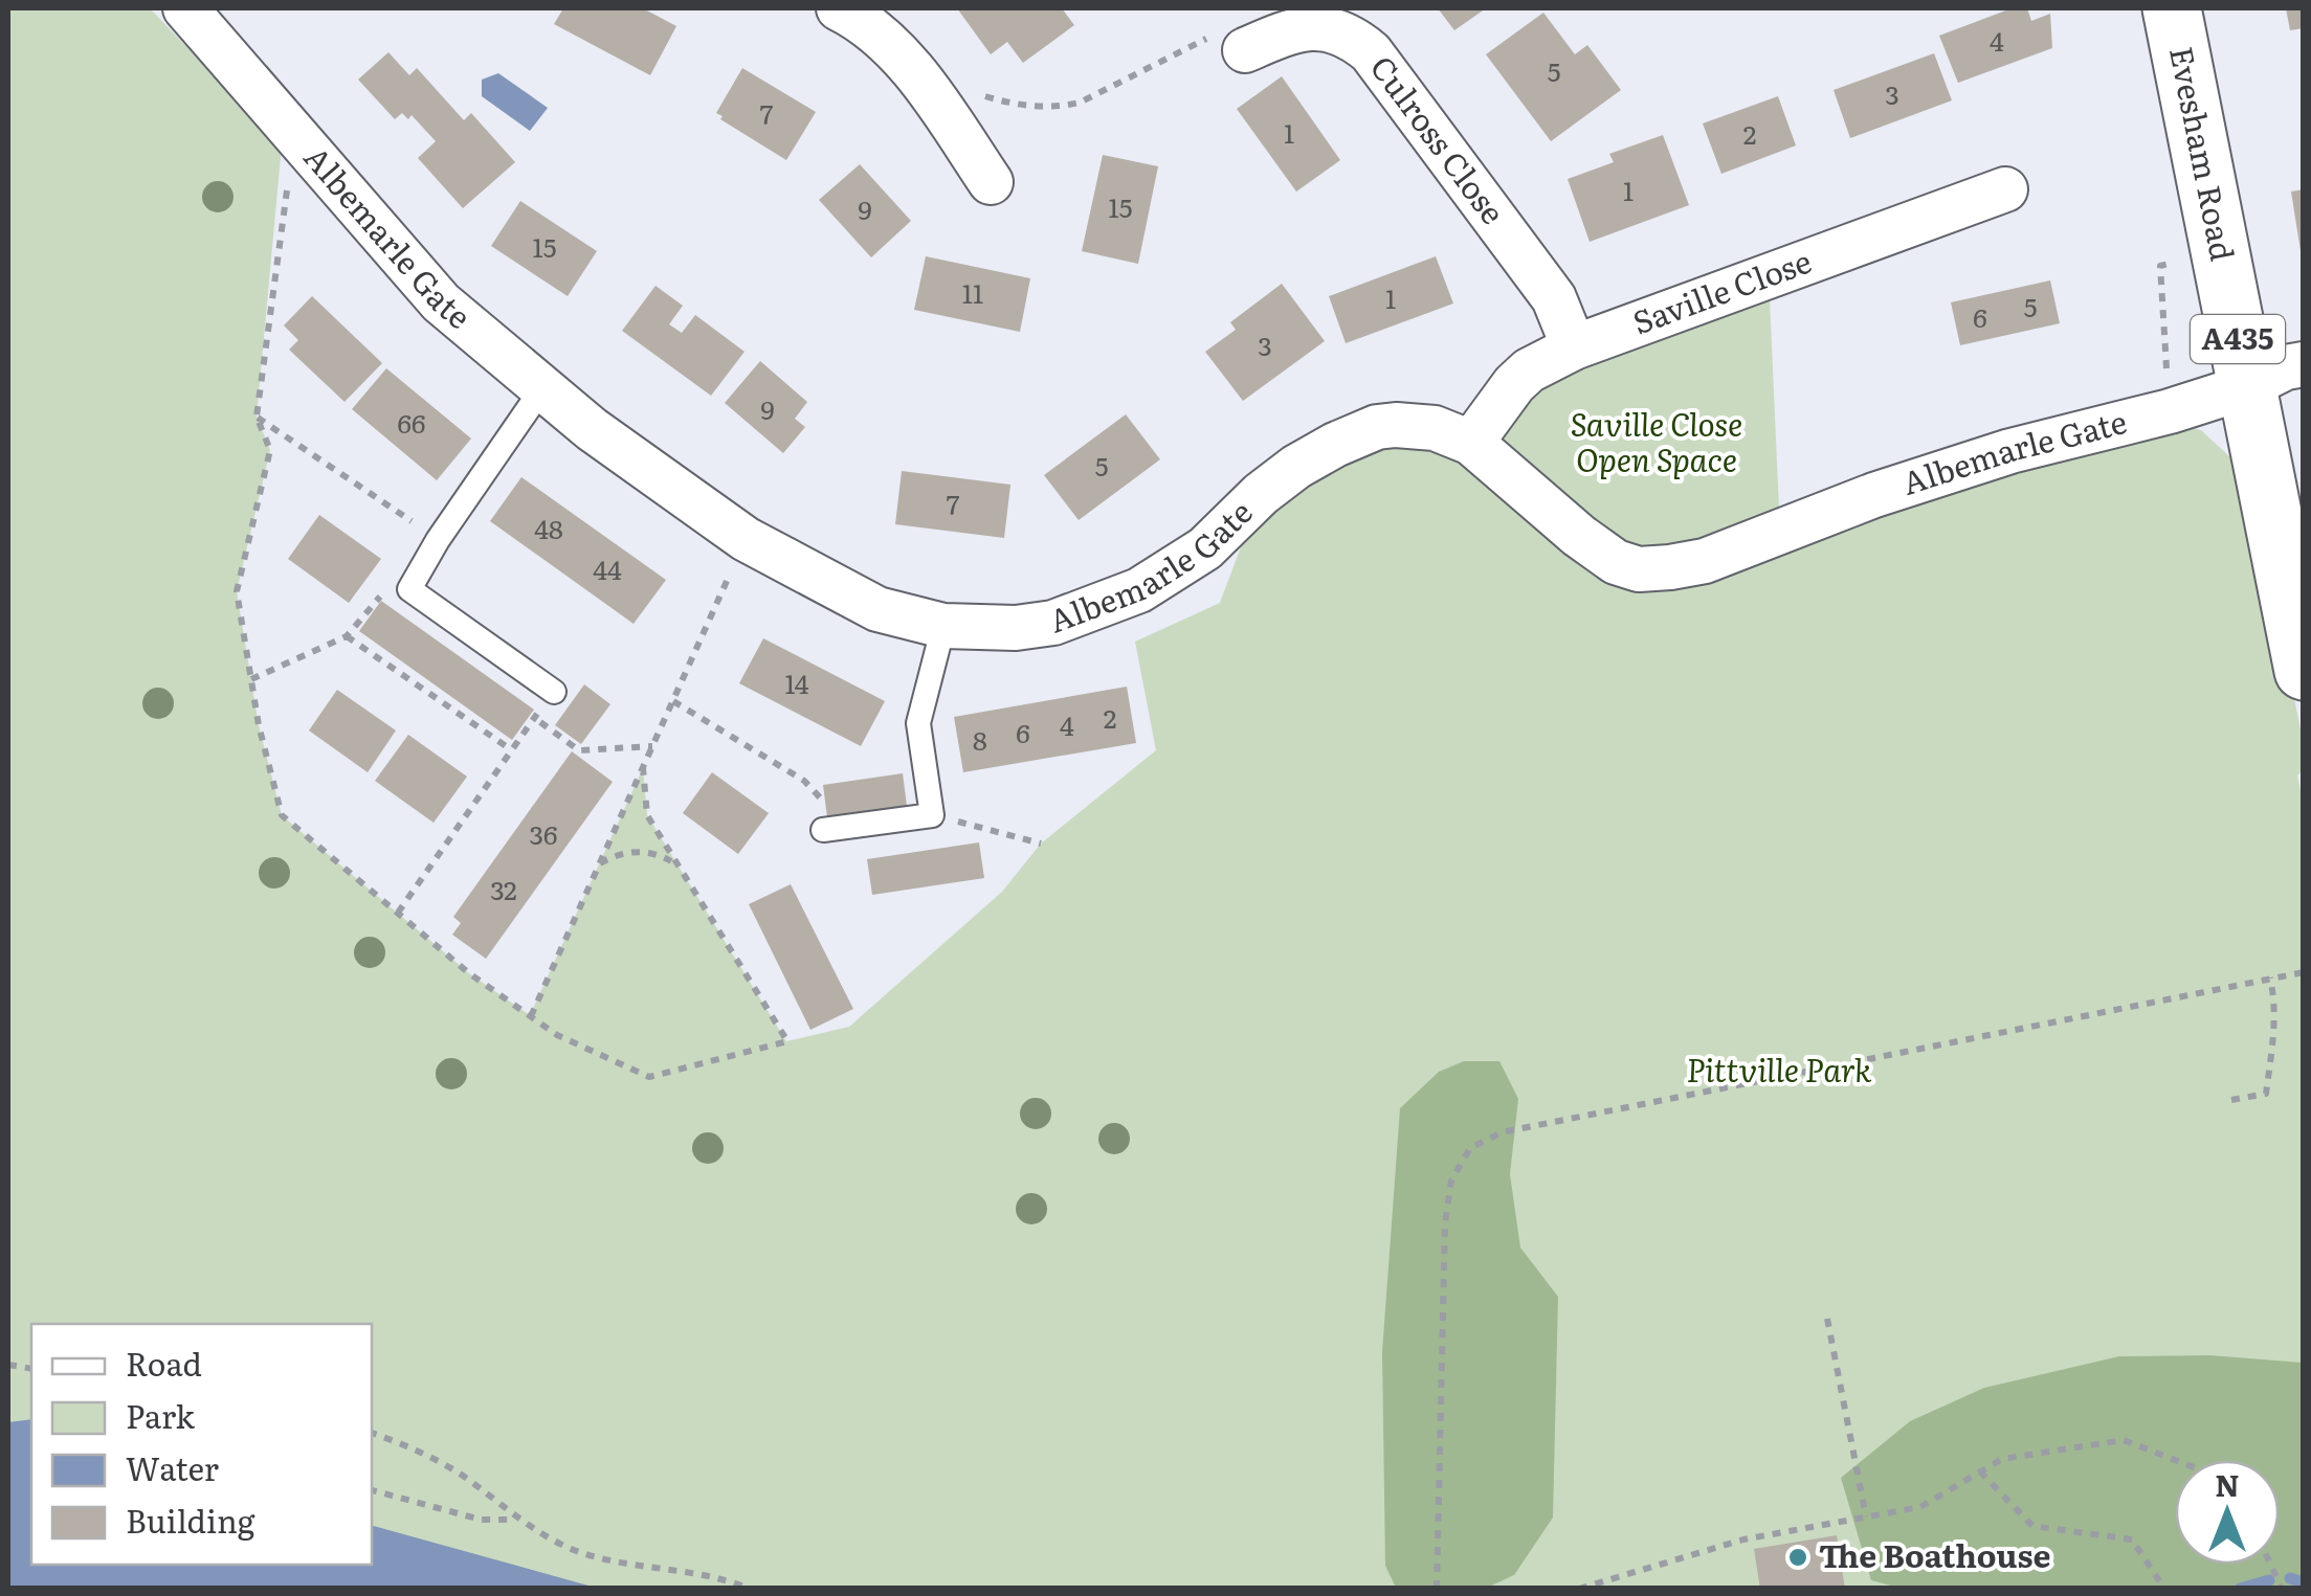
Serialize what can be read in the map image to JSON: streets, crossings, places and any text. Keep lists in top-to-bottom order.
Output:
{
  "streets": {
    "main road": ["Evesham Road", "A435"],
    "street": ["Culross Close", "Albemarle Gate", "Saville Close"]
  },
  "crossings": [
    ["Culross Close", "Saville Close"],
    ["Evesham Road", "Albemarle Gate"],
    ["Albemarle Gate", "Saville Close"]
  ],
  "parks": ["Saville Close Open Space", "Pittville Park"],
  "places": ["The Boathouse"],
  "house_numbers": [
    "4",
    "5",
    "3",
    "7",
    "1",
    "2",
    "1",
    "15",
    "9",
    "15",
    "11",
    "1",
    "5",
    "6",
    "3",
    "9",
    "66",
    "5",
    "7",
    "48",
    "44",
    "14",
    "2",
    "4",
    "6",
    "8",
    "36",
    "32"
  ],
  "legend": [
    "Road",
    "Park",
    "Water",
    "Building"
  ],
  "north": "top"
}
